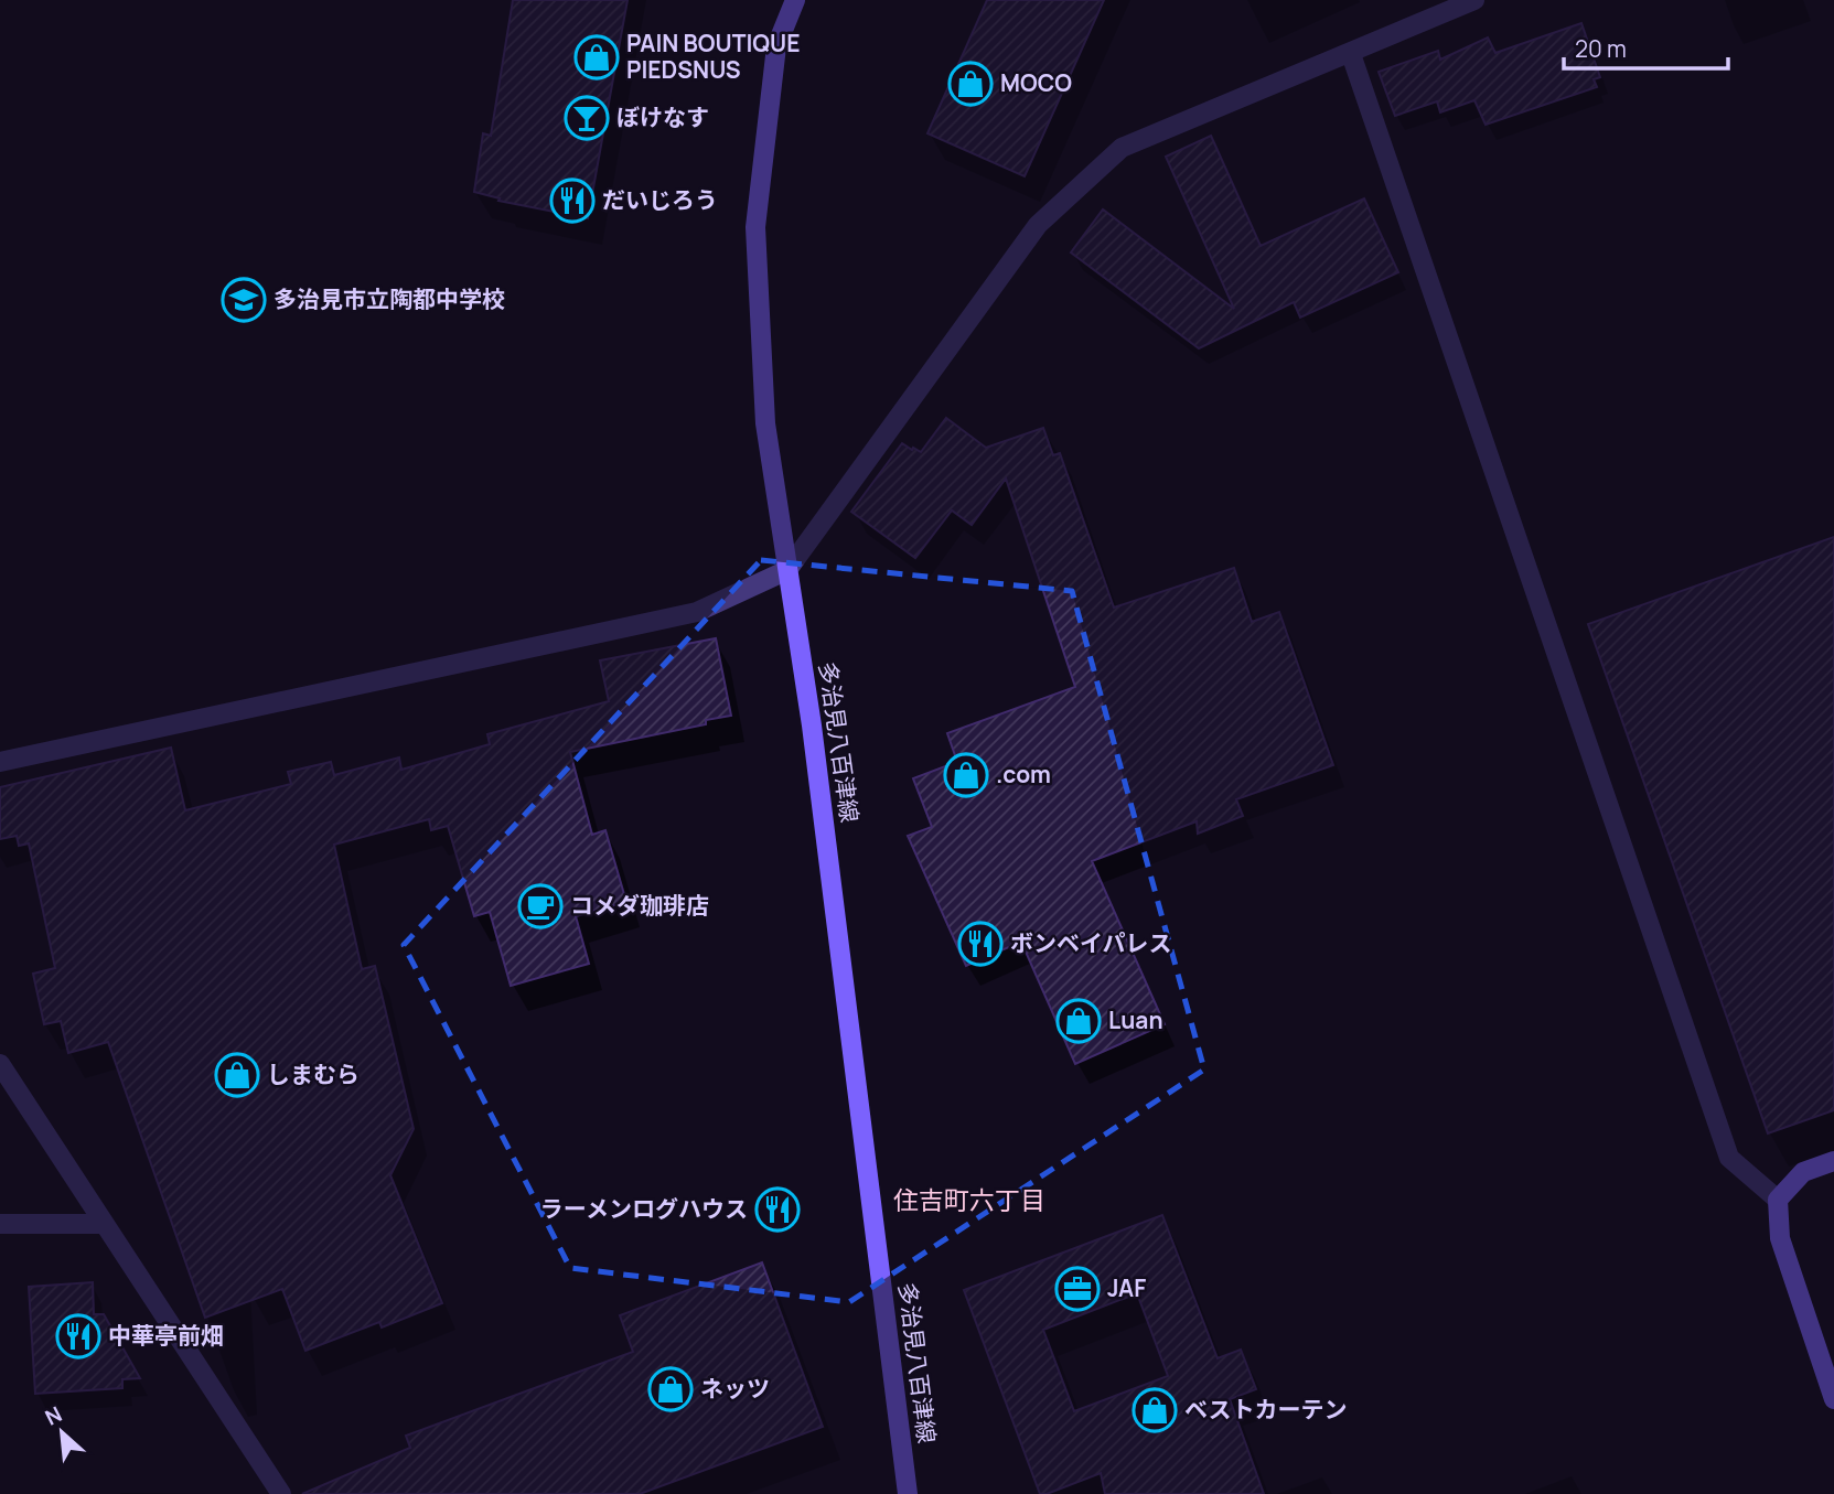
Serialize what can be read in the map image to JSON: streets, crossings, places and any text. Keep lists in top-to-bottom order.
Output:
{
  "streets": {
    "main road": ["多治見八百津線"]
  },
  "districts": ["住吉町六丁目"],
  "places": {
    "shop": [
      "PAIN BOUTIQUE PIEDSNUS",
      "MOCO",
      ".com",
      "Luan",
      "しまむら",
      "ネッツ",
      "ベストカーテン"
    ],
    "bar": ["ぼけなす"],
    "restaurant": [
      "だいじろう",
      "ボンベイパレス",
      "ラーメンログハウス",
      "中華亭前畑"
    ],
    "school or university": ["多治見市立陶都中学校"],
    "cafe": ["コメダ珈琲店"],
    "office": ["JAF"]
  },
  "scale_bar": "20 m",
  "north": "top left"
}
